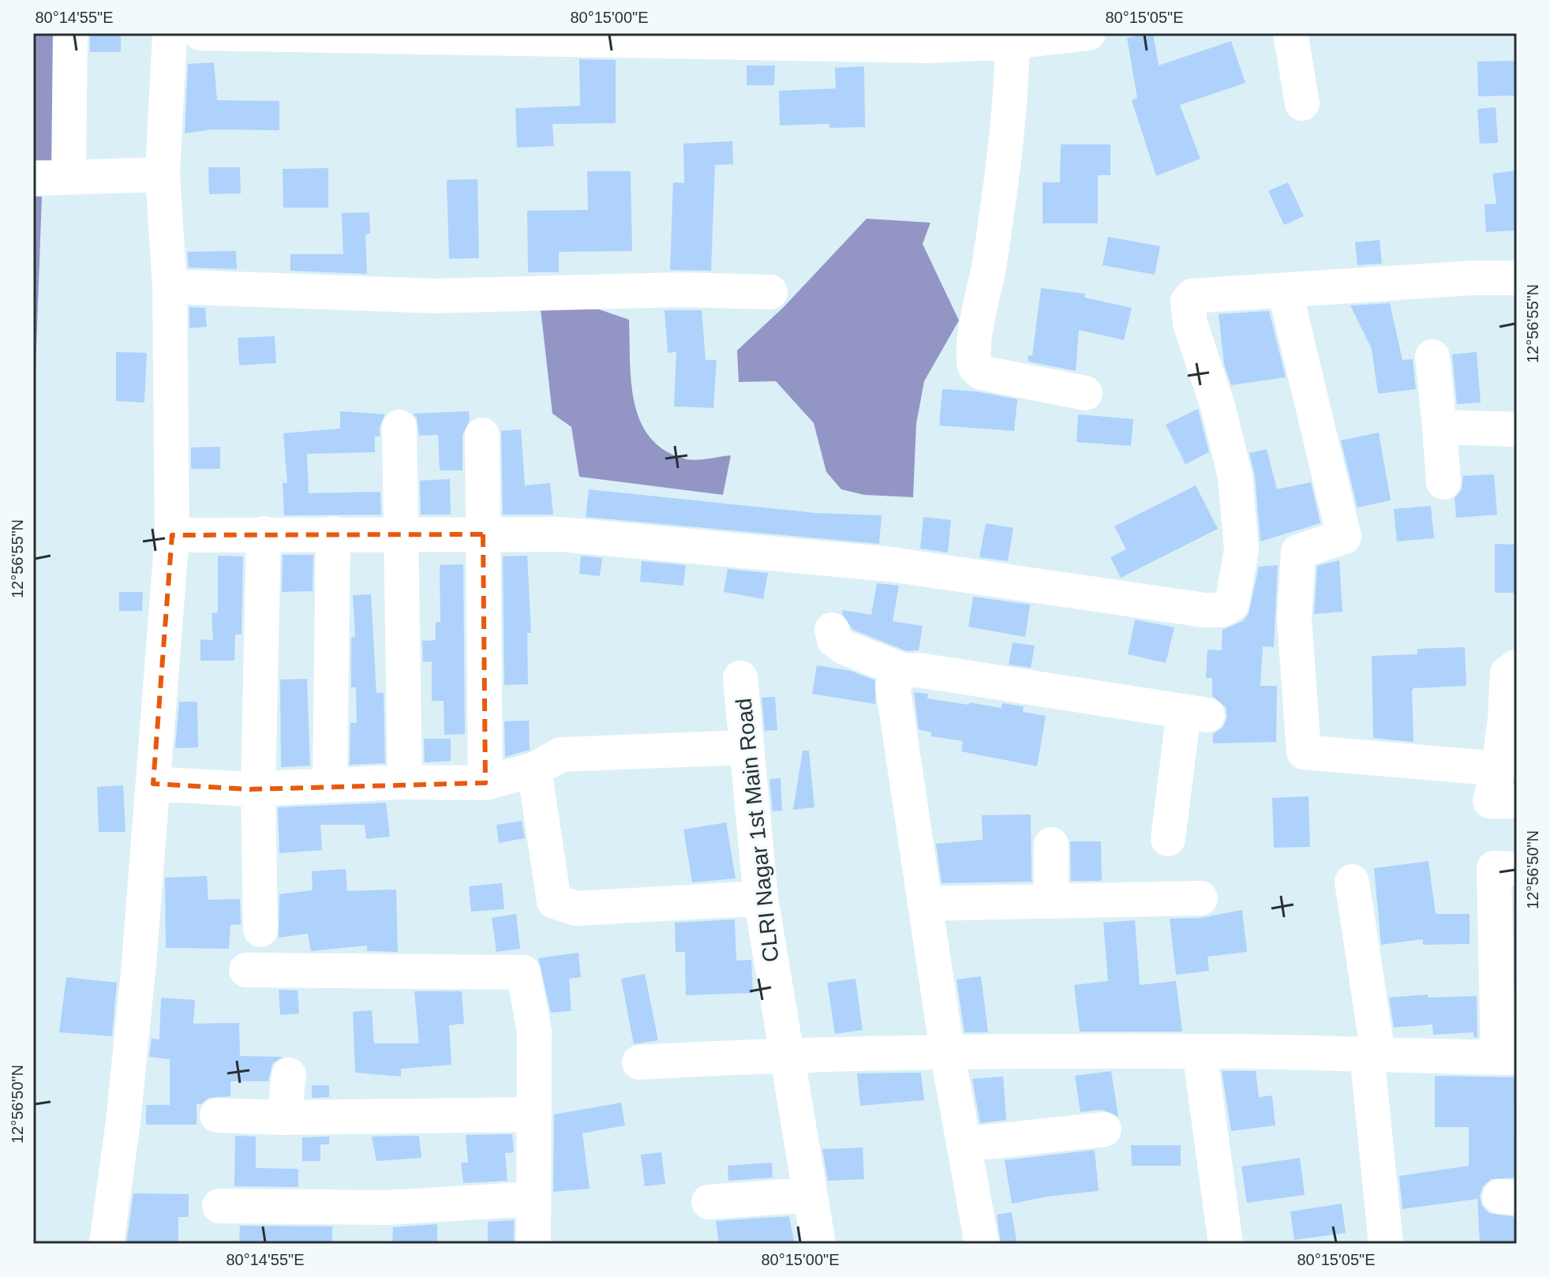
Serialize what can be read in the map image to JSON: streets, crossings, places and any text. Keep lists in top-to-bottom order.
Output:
{
  "streets": {
    "street": ["CLRI Nagar 1st Main Road"]
  },
  "coordinates": [
    "80°14'55\"E",
    "80°15'00\"E",
    "80°15'05\"E",
    "12°56'55\"N",
    "12°56'50\"N"
  ]
}
